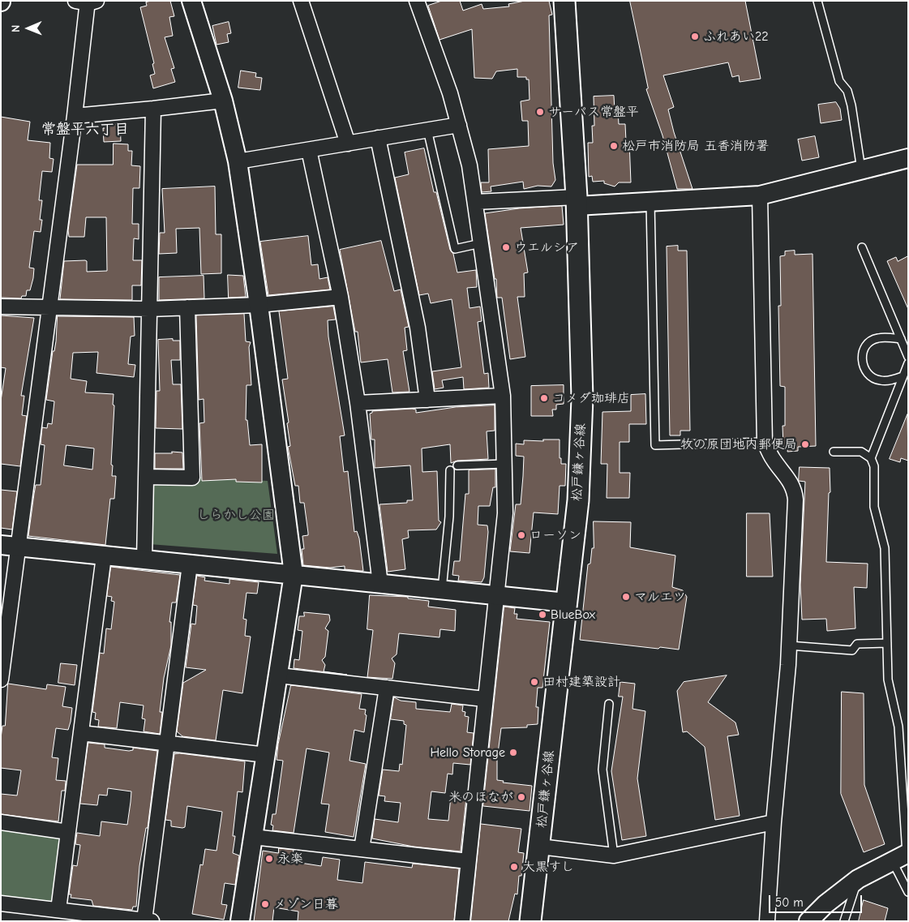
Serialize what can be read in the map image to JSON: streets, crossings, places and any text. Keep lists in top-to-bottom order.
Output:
{
  "streets": {
    "main road": ["松戸鎌ヶ谷線"]
  },
  "districts": ["常盤平六丁目"],
  "parks": ["しらかし公園"],
  "places": [
    "ふれあい22",
    "サーパス常盤平",
    "松戸市消防局 五香消防署",
    "ウエルシア",
    "コメダ珈琲店",
    "牧の原団地内郵便局",
    "ローソン",
    "マルエツ",
    "BlueBox",
    "田村建築設計",
    "Hello Storage",
    "米のほなが",
    "永楽",
    "大黒すし",
    "メゾン日暮"
  ],
  "scale_bar": "50 m",
  "north": "left"
}
